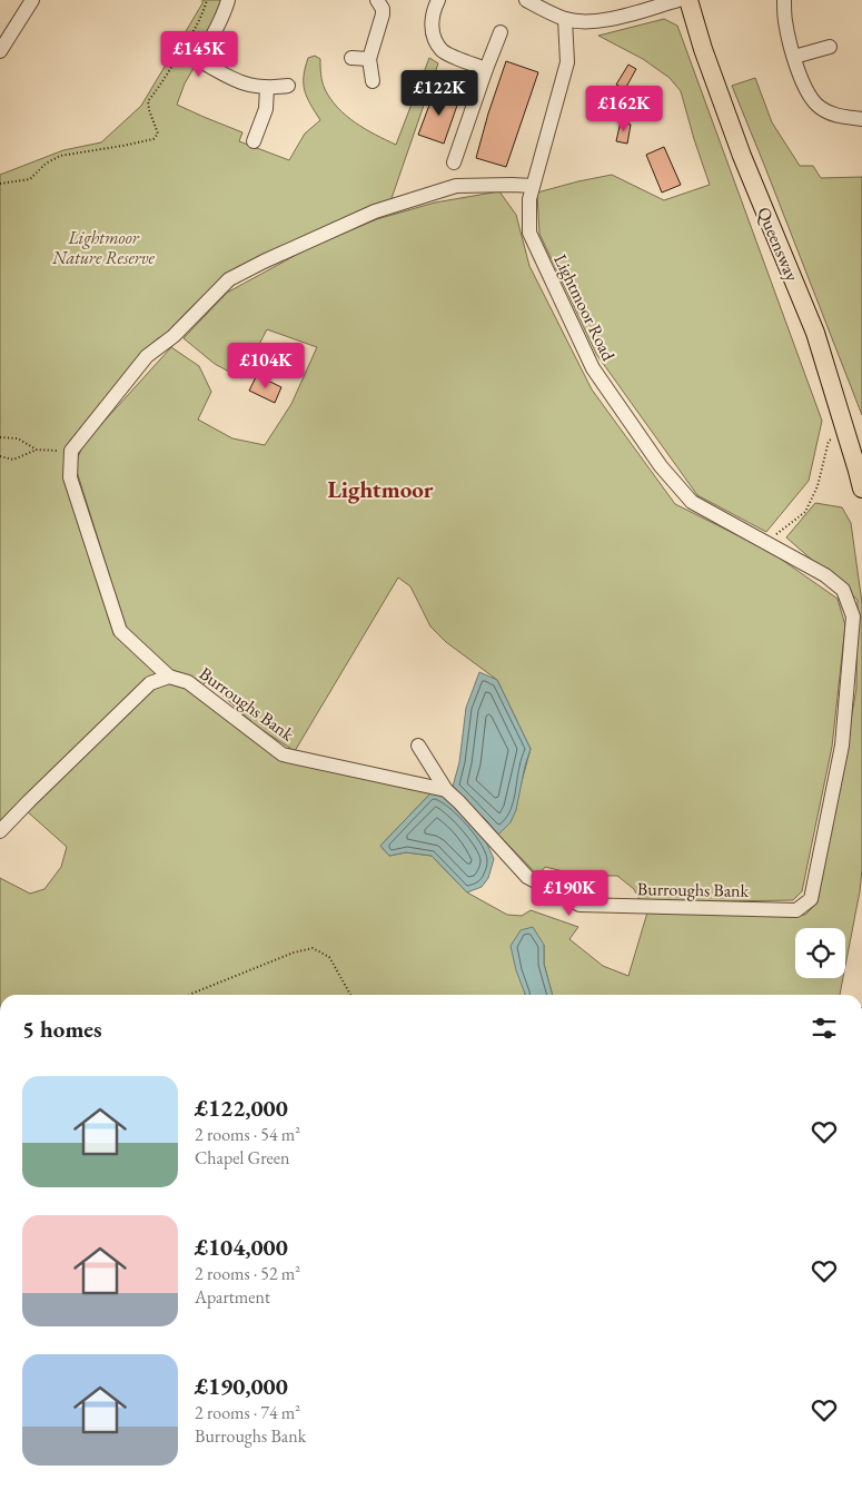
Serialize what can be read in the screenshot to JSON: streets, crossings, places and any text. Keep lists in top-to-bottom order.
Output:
{
  "streets": {
    "main road": ["Queensway"],
    "street": ["Lightmoor Road", "Burroughs Bank"]
  },
  "crossings": [
    ["Lightmoor Road", "Burroughs Bank"]
  ],
  "districts": ["Lightmoor"],
  "parks": ["Lightmoor Nature Reserve"],
  "page": {
    "price": [
      "£145K",
      "£122K",
      "£162K",
      "£104K",
      "£190K"
    ],
    "heading": "5 homes",
    "list": [
      {
        "name": "£122,000",
        "note": "2 rooms · 54 m² · Chapel Green"
      },
      {
        "name": "£104,000",
        "note": "2 rooms · 52 m² · Apartment"
      },
      {
        "name": "£190,000",
        "note": "2 rooms · 74 m² · Burroughs Bank"
      }
    ]
  }
}
